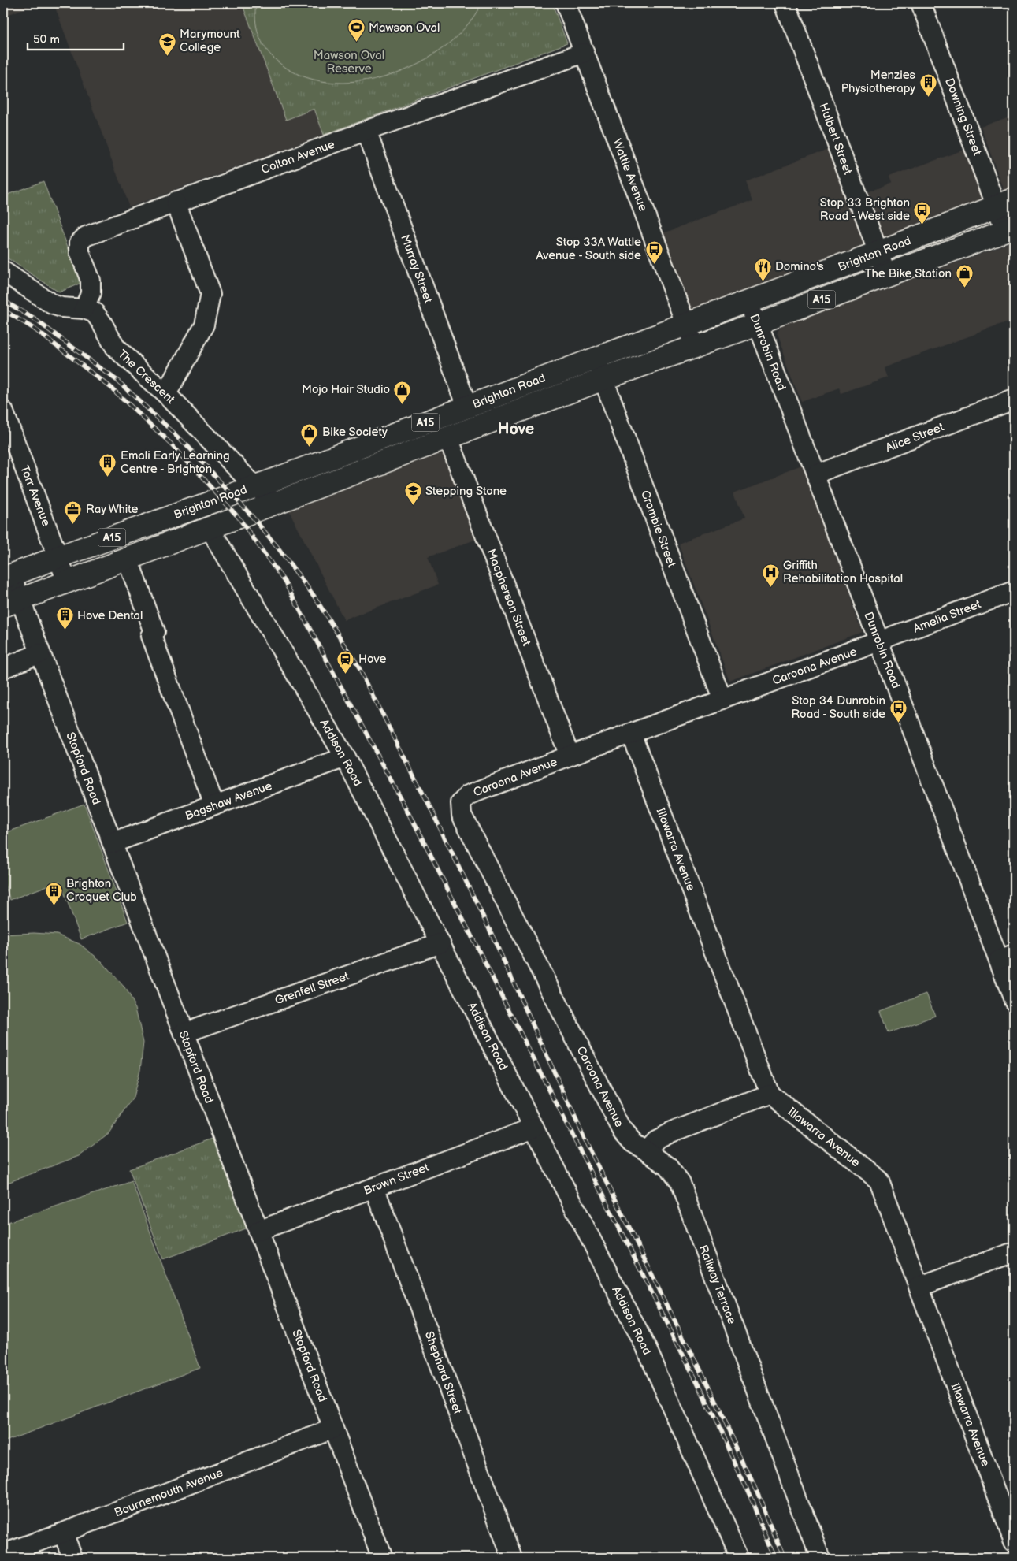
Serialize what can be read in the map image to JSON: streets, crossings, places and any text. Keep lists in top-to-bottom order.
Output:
{
  "streets": {
    "main road": ["Brighton Road", "A15"],
    "street": [
      "Downing Street",
      "Hulbert Street",
      "Colton Avenue",
      "Wattle Avenue",
      "Murray Street",
      "Dunrobin Road",
      "The Crescent",
      "Alice Street",
      "Torr Avenue",
      "Crombie Street",
      "Macpherson Street",
      "Amelia Street",
      "Caroona Avenue",
      "Addison Road",
      "Stopford Road",
      "Bagshaw Avenue",
      "Illawarra Avenue",
      "Grenfell Street",
      "Brown Street",
      "Railway Terrace",
      "Shephard Street",
      "Bournemouth Avenue"
    ]
  },
  "crossings": [
    ["Downing Street", "Brighton Road"],
    ["Hulbert Street", "Brighton Road"],
    ["Colton Avenue", "Wattle Avenue"],
    ["Colton Avenue", "Murray Street"],
    ["Colton Avenue", "The Crescent"],
    ["Wattle Avenue", "Brighton Road"],
    ["Brighton Road", "Murray Street"],
    ["Brighton Road", "Dunrobin Road"],
    ["Brighton Road", "The Crescent"],
    ["Brighton Road", "Torr Avenue"],
    ["Brighton Road", "Crombie Street"],
    ["Brighton Road", "Macpherson Street"],
    ["Brighton Road", "Addison Road"],
    ["Brighton Road", "Stopford Road"],
    ["Dunrobin Road", "Alice Street"],
    ["Dunrobin Road", "Amelia Street"],
    ["Dunrobin Road", "Caroona Avenue"],
    ["Crombie Street", "Caroona Avenue"],
    ["Macpherson Street", "Caroona Avenue"],
    ["Amelia Street", "Caroona Avenue"],
    ["Caroona Avenue", "Illawarra Avenue"],
    ["Caroona Avenue", "Railway Terrace"],
    ["Addison Road", "Bagshaw Avenue"],
    ["Addison Road", "Grenfell Street"],
    ["Addison Road", "Brown Street"],
    ["Stopford Road", "Bagshaw Avenue"],
    ["Stopford Road", "Grenfell Street"],
    ["Stopford Road", "Brown Street"],
    ["Stopford Road", "Bournemouth Avenue"],
    ["Brown Street", "Shephard Street"]
  ],
  "districts": ["Hove"],
  "parks": ["Mawson Oval Reserve"],
  "places": {
    "sports": ["Mawson Oval"],
    "school or university": ["Marymount College", "Stepping Stone"],
    "building": [
      "Menzies Physiotherapy",
      "Emali Early Learning Centre - Brighton",
      "Hove Dental",
      "Brighton Croquet Club"
    ],
    "bus stop": ["Stop 33 Brighton Road - West side", "Stop 33A Wattle Avenue - South side", "Stop 34 Dunrobin Road - South side"],
    "restaurant": ["Domino's"],
    "shop": ["The Bike Station", "Mojo Hair Studio", "Bike Society"],
    "office": ["Ray White"],
    "hospital": ["Griffith Rehabilitation Hospital"],
    "station": ["Hove"]
  },
  "scale_bar": "50 m"
}
